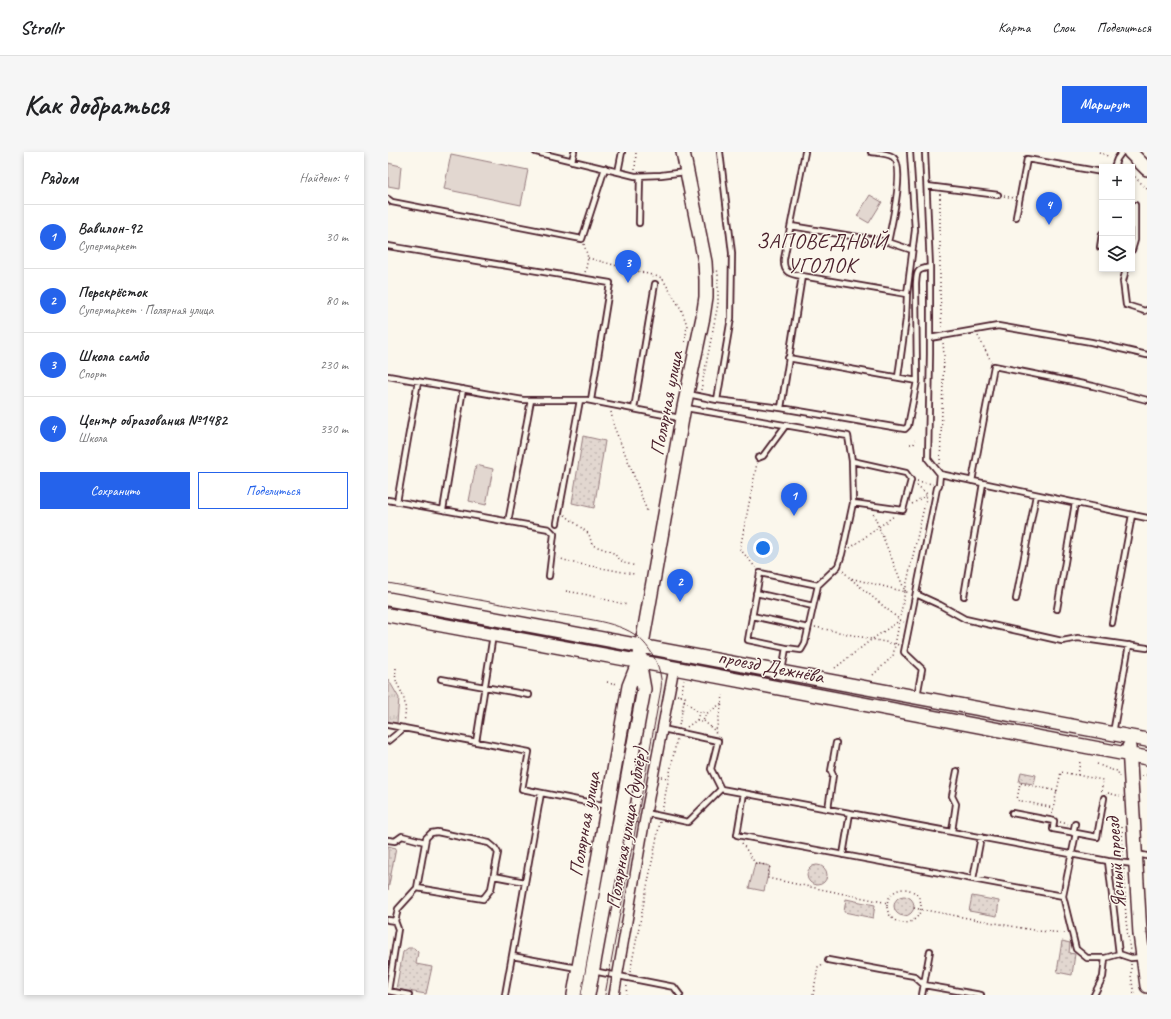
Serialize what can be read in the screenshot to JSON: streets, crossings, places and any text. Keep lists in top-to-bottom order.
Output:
{
  "streets": {
    "main road": ["Полярная улица", "проезд Дежнёва", "Ясный проезд"],
    "street": ["Полярная улица (дублёр)"]
  },
  "crossings": [
    ["Полярная улица", "проезд Дежнёва"],
    ["проезд Дежнёва", "Полярная улица (дублёр)"],
    ["проезд Дежнёва", "Ясный проезд"]
  ],
  "districts": ["ЗАПОВЕДНЫЙ УГОЛОК"],
  "page": {
    "header": "Strollr",
    "nav": ["Карта", "Слои", "Поделиться"],
    "buttons": [
      "Маршрут",
      ["Сохранить", "Поделиться"]
    ],
    "title": "Как добраться",
    "heading": ["Рядом", "Найдено: 4"],
    "map_buttons": ["+", "−"],
    "pins": [
      "4",
      "3",
      "1",
      "2"
    ],
    "list": [
      {
        "mark": "1",
        "name": "Вавилон-92",
        "note": "Супермаркет",
        "value": "30 m"
      },
      {
        "mark": "2",
        "name": "Перекрёсток",
        "note": "Супермаркет · Полярная улица",
        "value": "80 m"
      },
      {
        "mark": "3",
        "name": "Школа самбо",
        "note": "Спорт",
        "value": "230 m"
      },
      {
        "mark": "4",
        "name": "Центр образования №1482",
        "note": "Школа",
        "value": "330 m"
      }
    ]
  }
}
